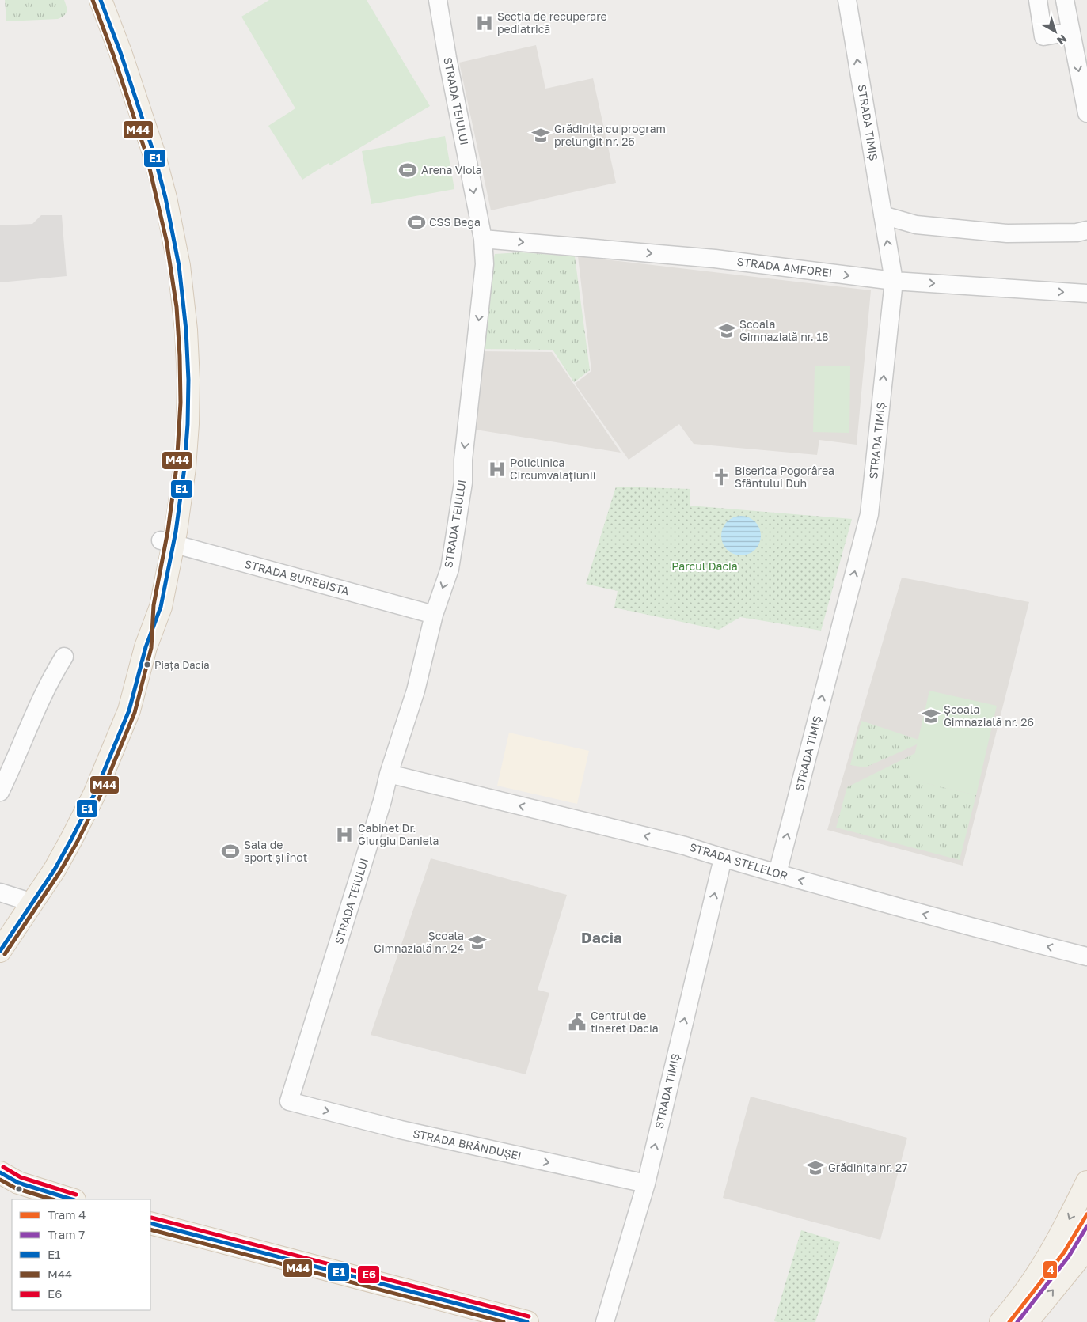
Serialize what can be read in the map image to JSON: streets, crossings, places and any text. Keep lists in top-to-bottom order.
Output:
{
  "streets": {
    "street": [
      "STRADA TEIULUI",
      "STRADA TIMIȘ",
      "STRADA AMFOREI",
      "STRADA BUREBISTA",
      "STRADA STELELOR",
      "STRADA BRÂNDUȘEI"
    ]
  },
  "crossings": [
    ["STRADA TEIULUI", "STRADA AMFOREI"],
    ["STRADA TEIULUI", "STRADA BUREBISTA"],
    ["STRADA TEIULUI", "STRADA STELELOR"],
    ["STRADA TEIULUI", "STRADA BRÂNDUȘEI"],
    ["STRADA TIMIȘ", "STRADA AMFOREI"],
    ["STRADA TIMIȘ", "STRADA STELELOR"],
    ["STRADA TIMIȘ", "STRADA BRÂNDUȘEI"]
  ],
  "one_way": [
    "STRADA TEIULUI",
    "STRADA TIMIȘ",
    "STRADA STELELOR",
    "STRADA BRÂNDUȘEI"
  ],
  "districts": ["Dacia"],
  "parks": ["Parcul Dacia"],
  "places": {
    "hospital": ["Secția de recuperare pediatrică", "Policlinica Circumvalațiunii", "Cabinet Dr. Giurgiu Daniela"],
    "school or university": [
      "Grădinița cu program prelungit nr. 26",
      "Școala Gimnazială nr. 18",
      "Școala Gimnazială nr. 26",
      "Școala Gimnazială nr. 24",
      "Grădinița nr. 27"
    ],
    "sports": ["Arena Viola", "CSS Bega", "Sala de sport și înot"],
    "church": ["Biserica Pogorârea Sfântului Duh"],
    "other": ["Piața Dacia"],
    "public building": ["Centrul de tineret Dacia"]
  },
  "lines": [
    "transit line E1",
    "transit line M44",
    "transit line E6",
    "tram line 4",
    "tram line 7"
  ],
  "legend": [
    "Tram 4",
    "Tram 7",
    "E1",
    "M44",
    "E6"
  ],
  "north": "bottom right"
}
